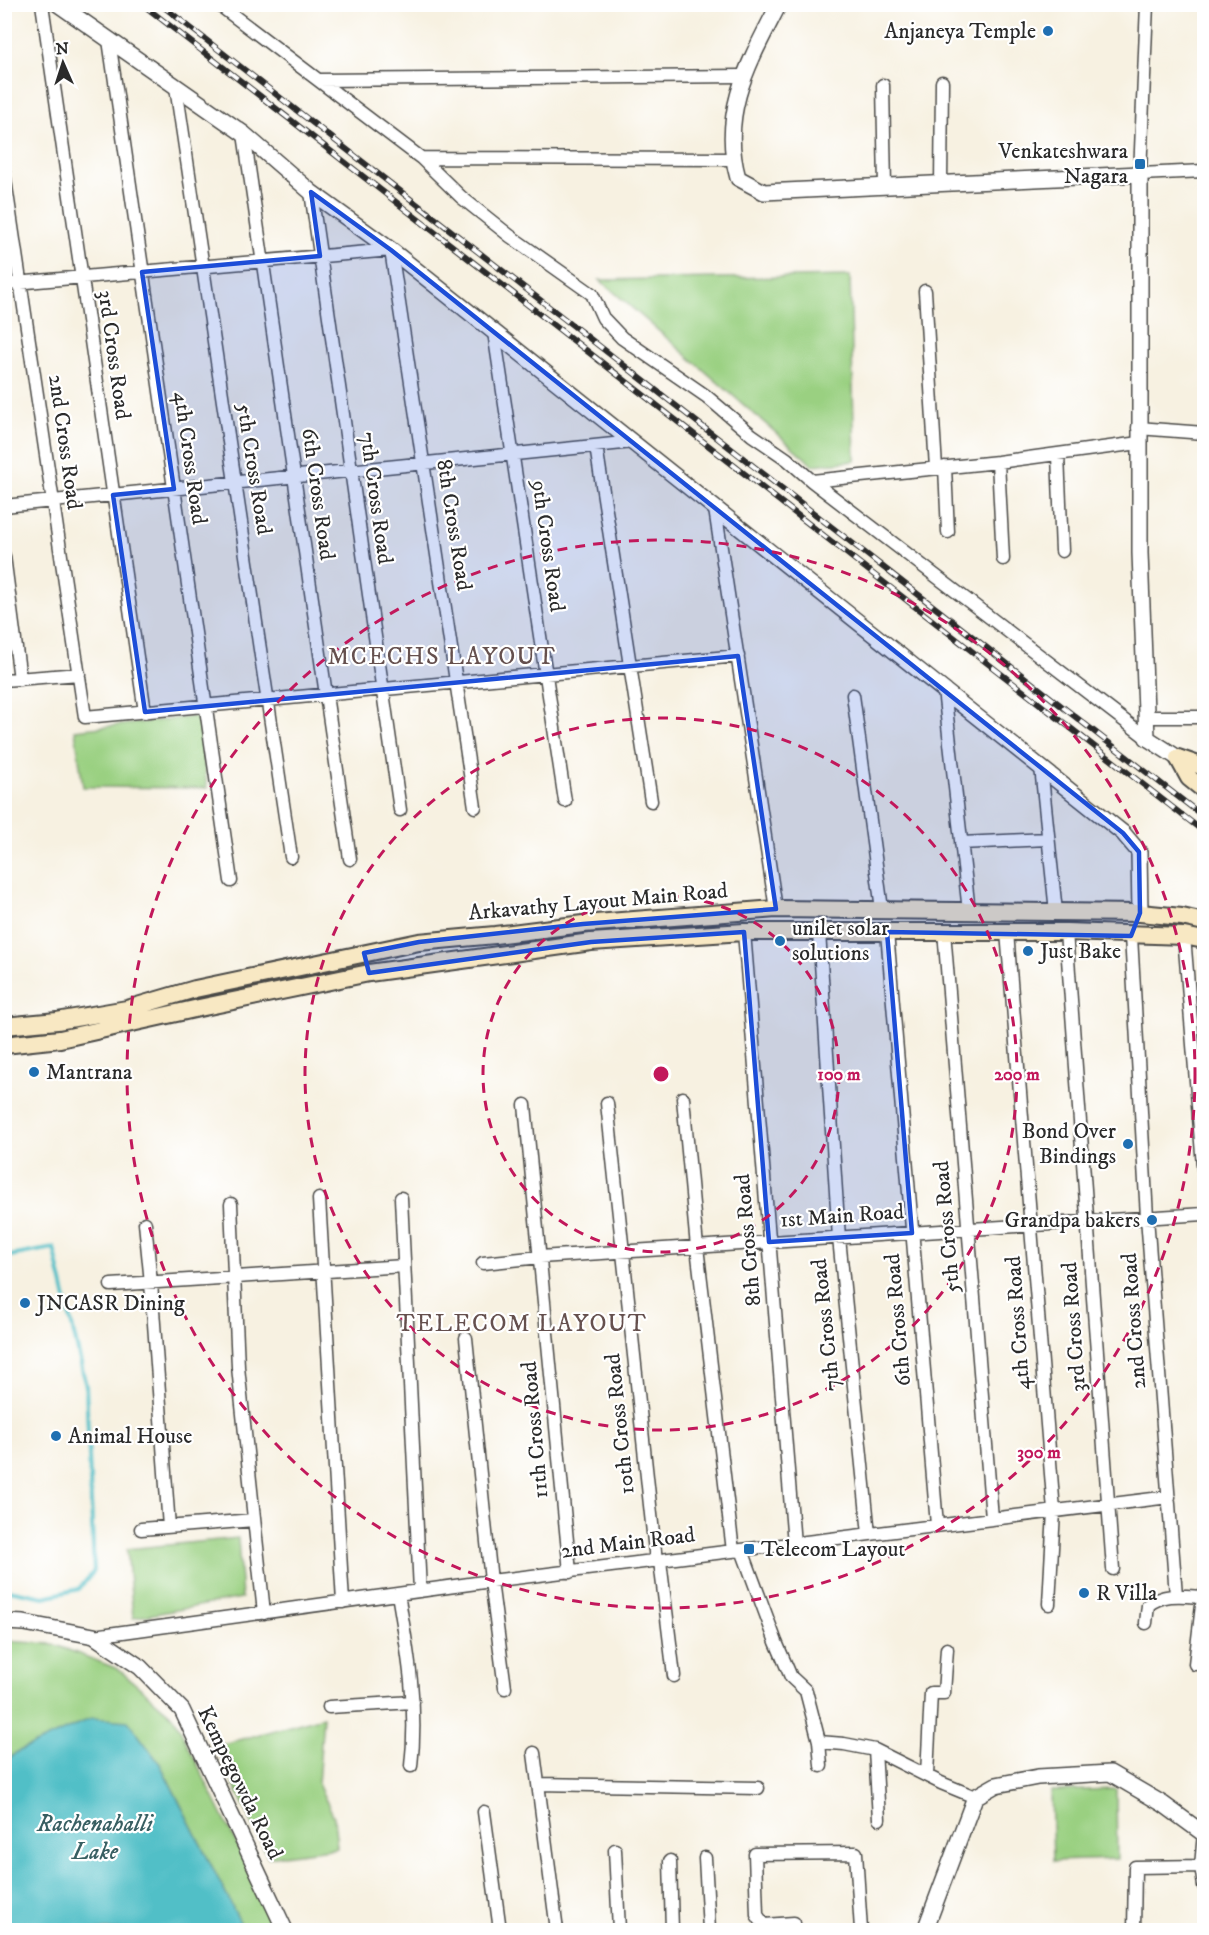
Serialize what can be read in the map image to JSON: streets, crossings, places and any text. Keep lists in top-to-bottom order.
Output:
{
  "streets": {
    "main road": ["Arkavathy Layout Main Road"],
    "street": [
      "3rd Cross Road",
      "2nd Cross Road",
      "4th Cross Road",
      "5th Cross Road",
      "6th Cross Road",
      "7th Cross Road",
      "8th Cross Road",
      "9th Cross Road",
      "1st Main Road",
      "10th Cross Road",
      "11th Cross Road",
      "2nd Main Road",
      "Kempegowda Road"
    ]
  },
  "crossings": [
    ["3rd Cross Road", "2nd Cross Road"],
    ["3rd Cross Road", "Arkavathy Layout Main Road"],
    ["3rd Cross Road", "1st Main Road"],
    ["3rd Cross Road", "2nd Main Road"],
    ["2nd Cross Road", "Arkavathy Layout Main Road"],
    ["2nd Cross Road", "1st Main Road"],
    ["2nd Cross Road", "2nd Main Road"],
    ["4th Cross Road", "Arkavathy Layout Main Road"],
    ["4th Cross Road", "1st Main Road"],
    ["4th Cross Road", "2nd Main Road"],
    ["5th Cross Road", "Arkavathy Layout Main Road"],
    ["5th Cross Road", "1st Main Road"],
    ["5th Cross Road", "2nd Main Road"],
    ["6th Cross Road", "Arkavathy Layout Main Road"],
    ["6th Cross Road", "1st Main Road"],
    ["6th Cross Road", "2nd Main Road"],
    ["7th Cross Road", "Arkavathy Layout Main Road"],
    ["7th Cross Road", "1st Main Road"],
    ["7th Cross Road", "2nd Main Road"],
    ["8th Cross Road", "Arkavathy Layout Main Road"],
    ["8th Cross Road", "1st Main Road"],
    ["8th Cross Road", "2nd Main Road"],
    ["1st Main Road", "10th Cross Road"],
    ["1st Main Road", "11th Cross Road"],
    ["10th Cross Road", "2nd Main Road"],
    ["11th Cross Road", "2nd Main Road"],
    ["2nd Main Road", "Kempegowda Road"]
  ],
  "districts": ["MCECHS LAYOUT", "TELECOM LAYOUT"],
  "water": ["Rachenahalli Lake"],
  "places": {
    "other": [
      "Anjaneya Temple",
      "unilet solar solutions",
      "Just Bake",
      "Mantrana",
      "Bond Over Bindings",
      "Grandpa bakers",
      "JNCASR Dining",
      "Animal House",
      "R Villa"
    ],
    "transit": ["Venkateshwara Nagara", "Telecom Layout"]
  },
  "north": "top",
  "rings": ["100 m", "200 m", "300 m"]
}
